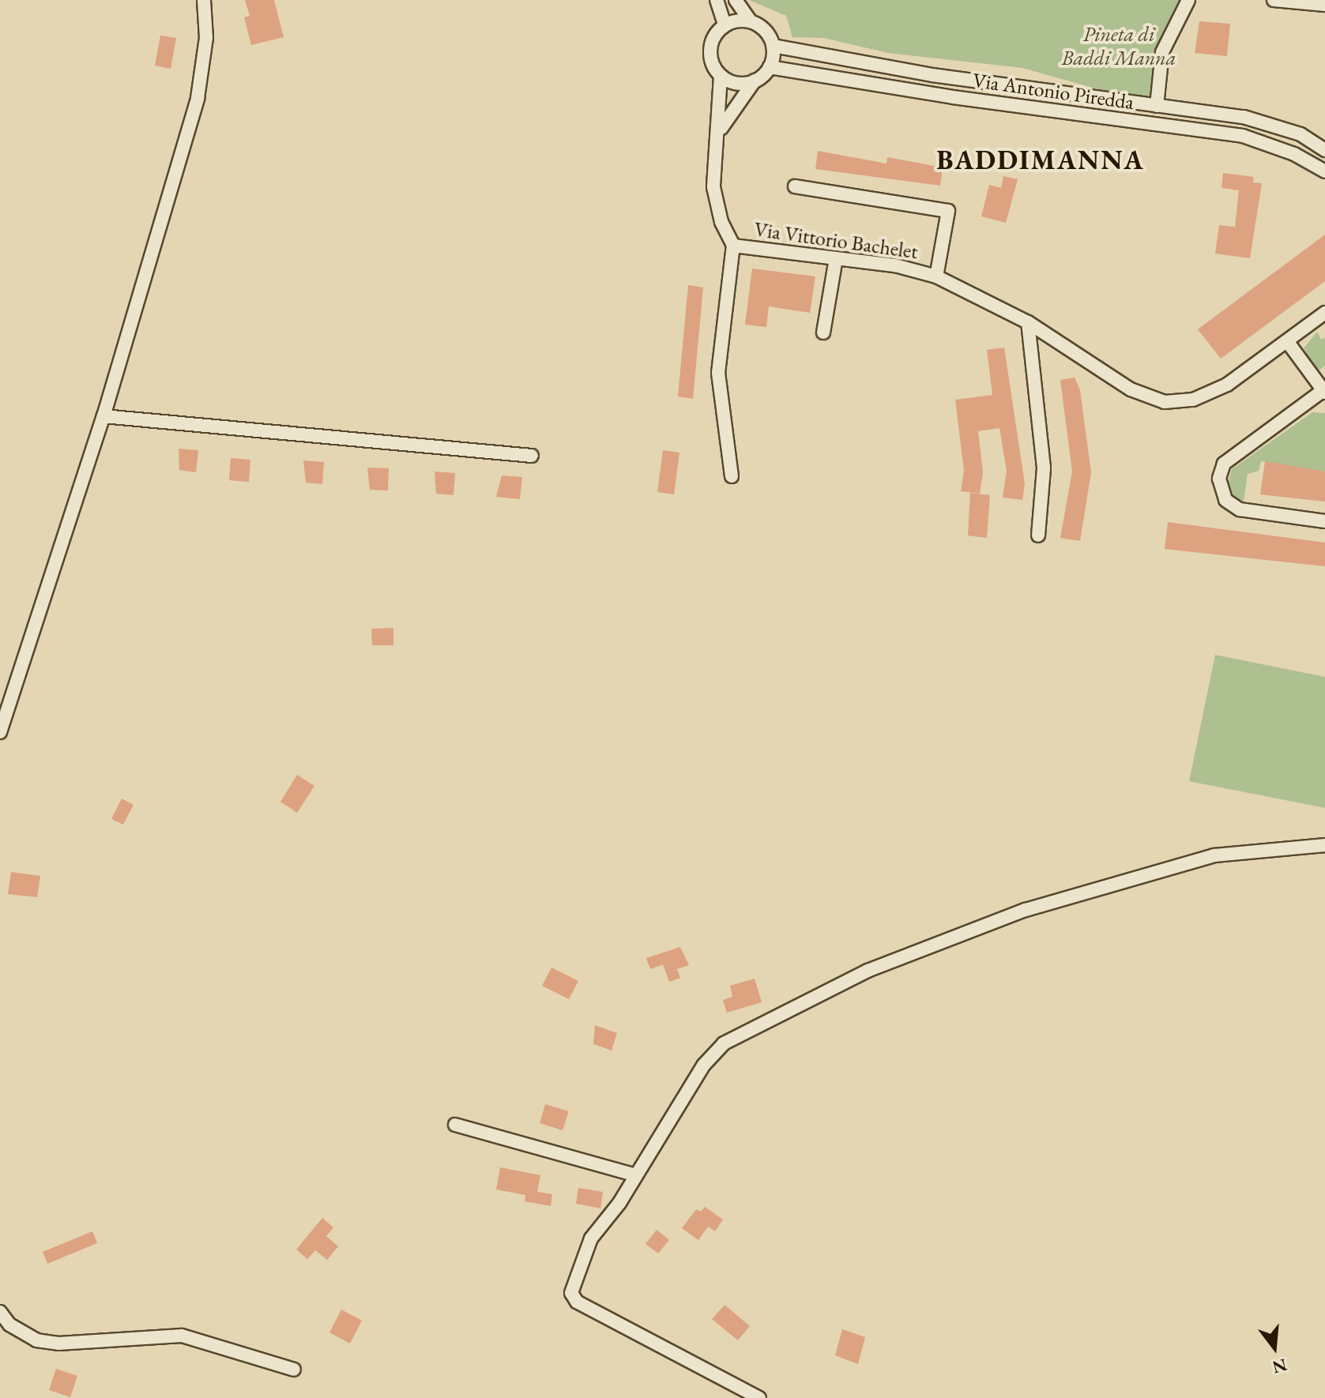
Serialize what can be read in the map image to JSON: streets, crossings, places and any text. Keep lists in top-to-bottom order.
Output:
{
  "streets": {
    "street": ["Via Antonio Piredda", "Via Vittorio Bachelet"]
  },
  "crossings": [
    ["Via Antonio Piredda", "Via Vittorio Bachelet"]
  ],
  "districts": ["BADDIMANNA"],
  "parks": ["Pineta di Baddi Manna"],
  "north": "bottom"
}
